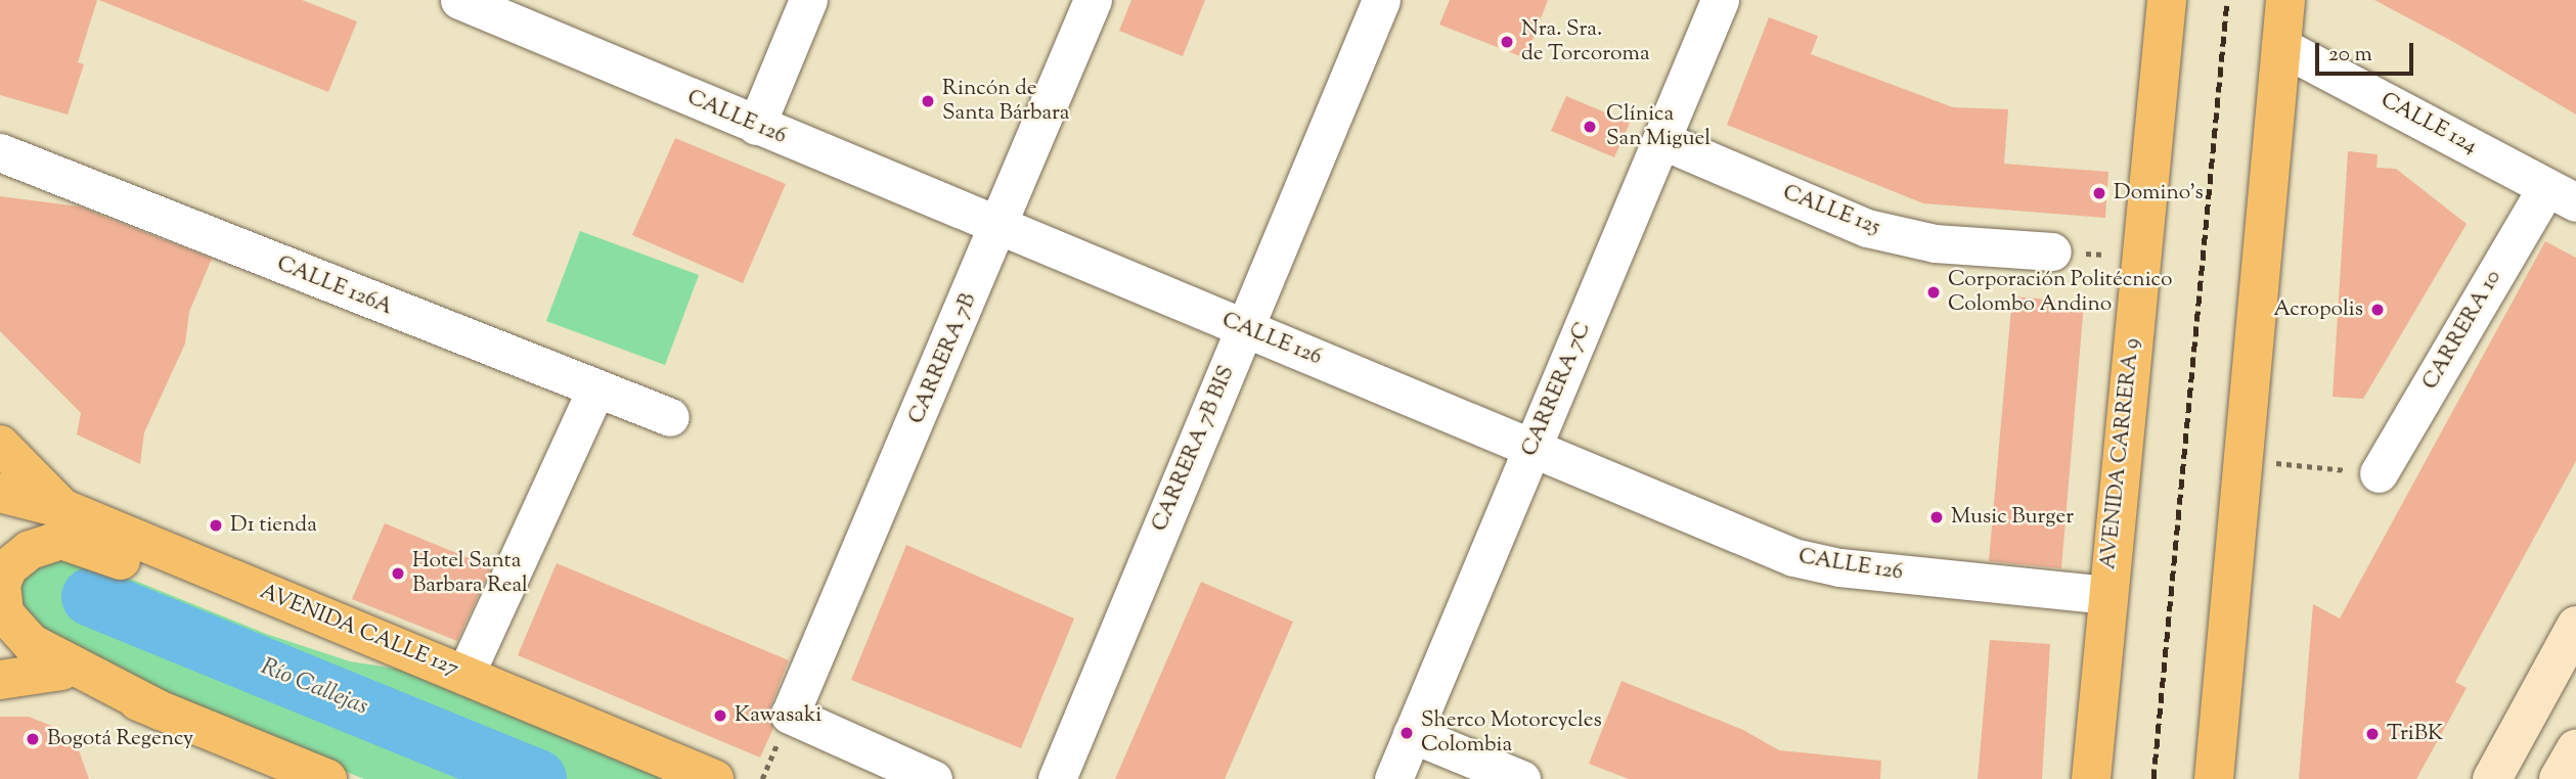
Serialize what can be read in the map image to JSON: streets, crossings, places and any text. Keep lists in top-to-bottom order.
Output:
{
  "streets": {
    "main road": ["AVENIDA CARRERA 9", "AVENIDA CALLE 127"],
    "street": [
      "CALLE 126",
      "CALLE 124",
      "CALLE 125",
      "CALLE 126A",
      "CARRERA 10",
      "CARRERA 7B",
      "CARRERA 7C",
      "CARRERA 7B BIS"
    ]
  },
  "crossings": [
    ["CALLE 126", "CARRERA 7B"],
    ["CALLE 126", "CARRERA 7C"],
    ["CALLE 126", "CARRERA 7B BIS"],
    ["CALLE 126", "AVENIDA CARRERA 9"],
    ["CALLE 124", "CARRERA 10"],
    ["CALLE 125", "CARRERA 7C"]
  ],
  "water": ["Río Callejas"],
  "places": [
    "Nra. Sra. de Torcoroma",
    "Rincón de Santa Bárbara",
    "Clínica San Miguel",
    "Domino's",
    "Corporación Politécnico Colombo Andino",
    "Acropolis",
    "Music Burger",
    "D1 tienda",
    "Hotel Santa Barbara Real",
    "Kawasaki",
    "Sherco Motorcycles Colombia",
    "TriBK",
    "Bogotá Regency"
  ],
  "scale_bar": "20 m"
}
